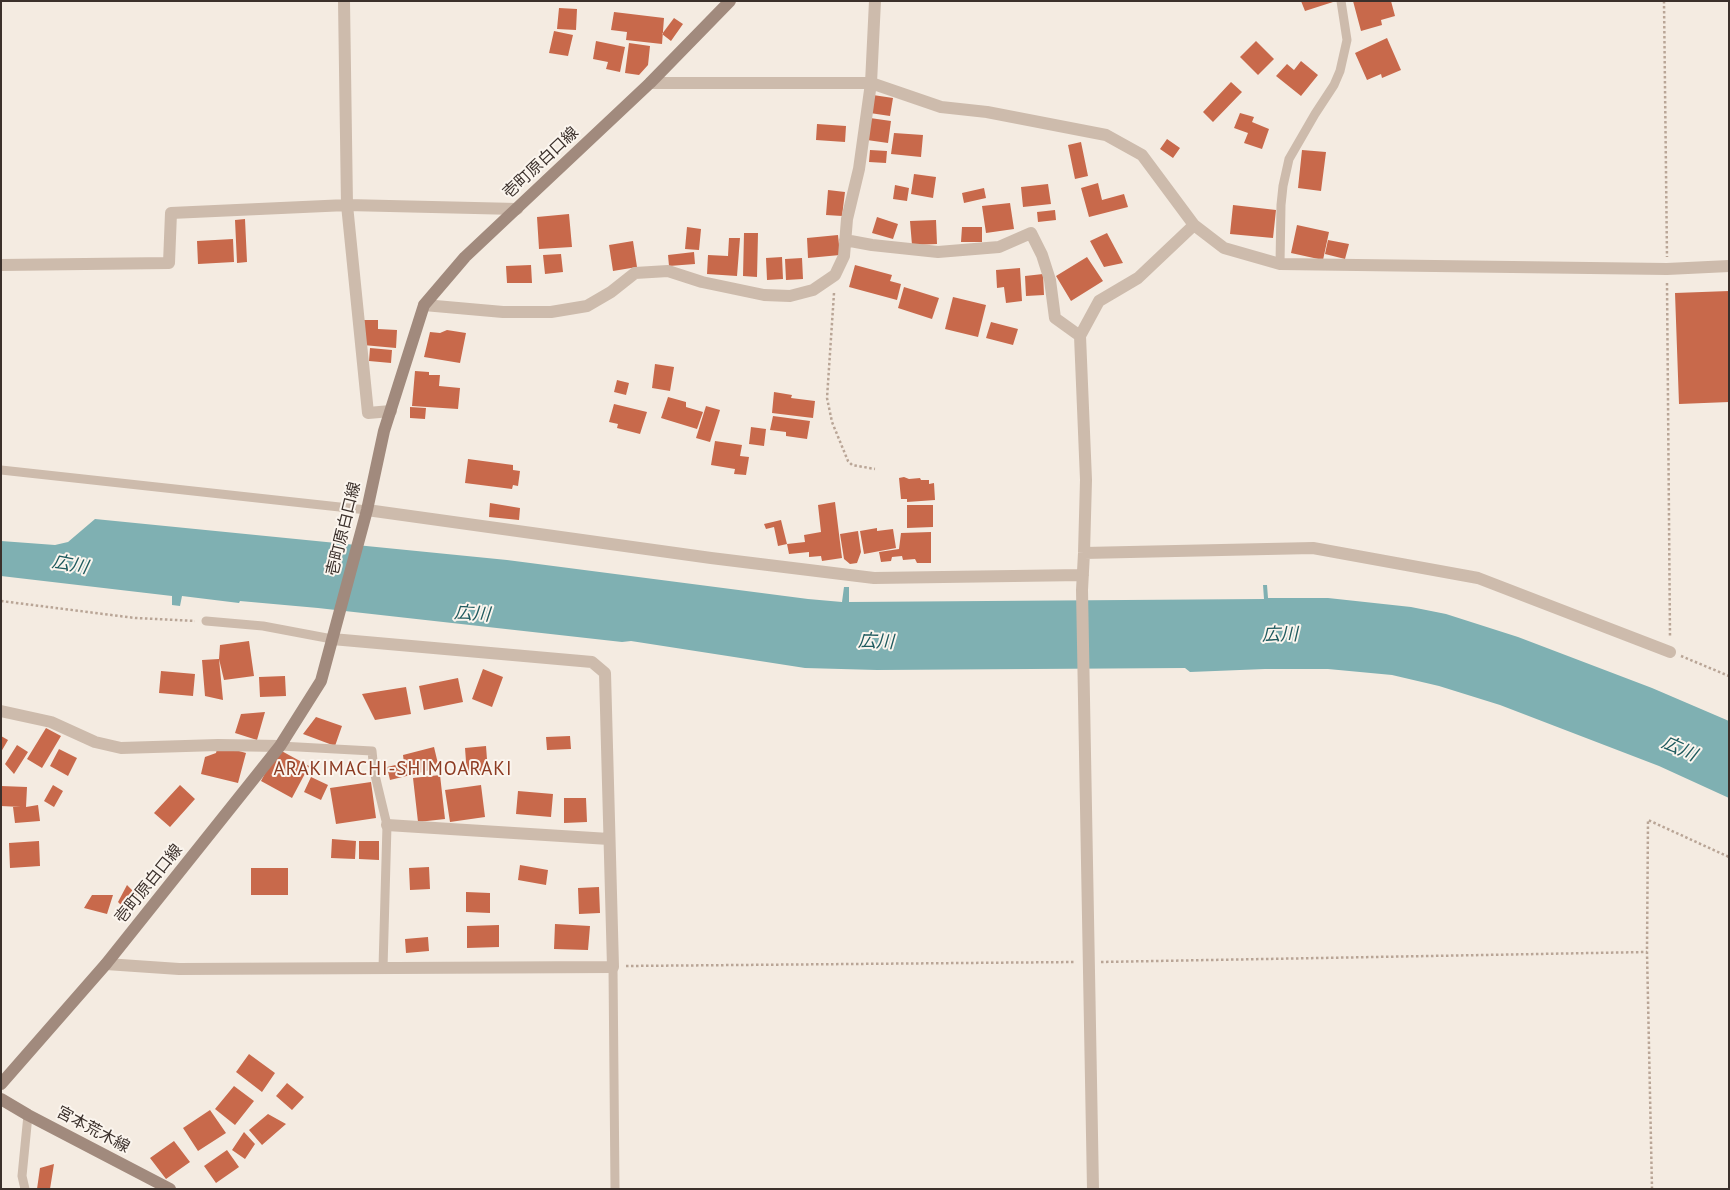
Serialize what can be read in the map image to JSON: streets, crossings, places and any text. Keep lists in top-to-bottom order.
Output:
{
  "streets": {
    "main road": ["壱町原白口線", "宮本荒木線"]
  },
  "districts": ["ARAKIMACHI-SHIMOARAKI"],
  "water": ["広川"]
}
